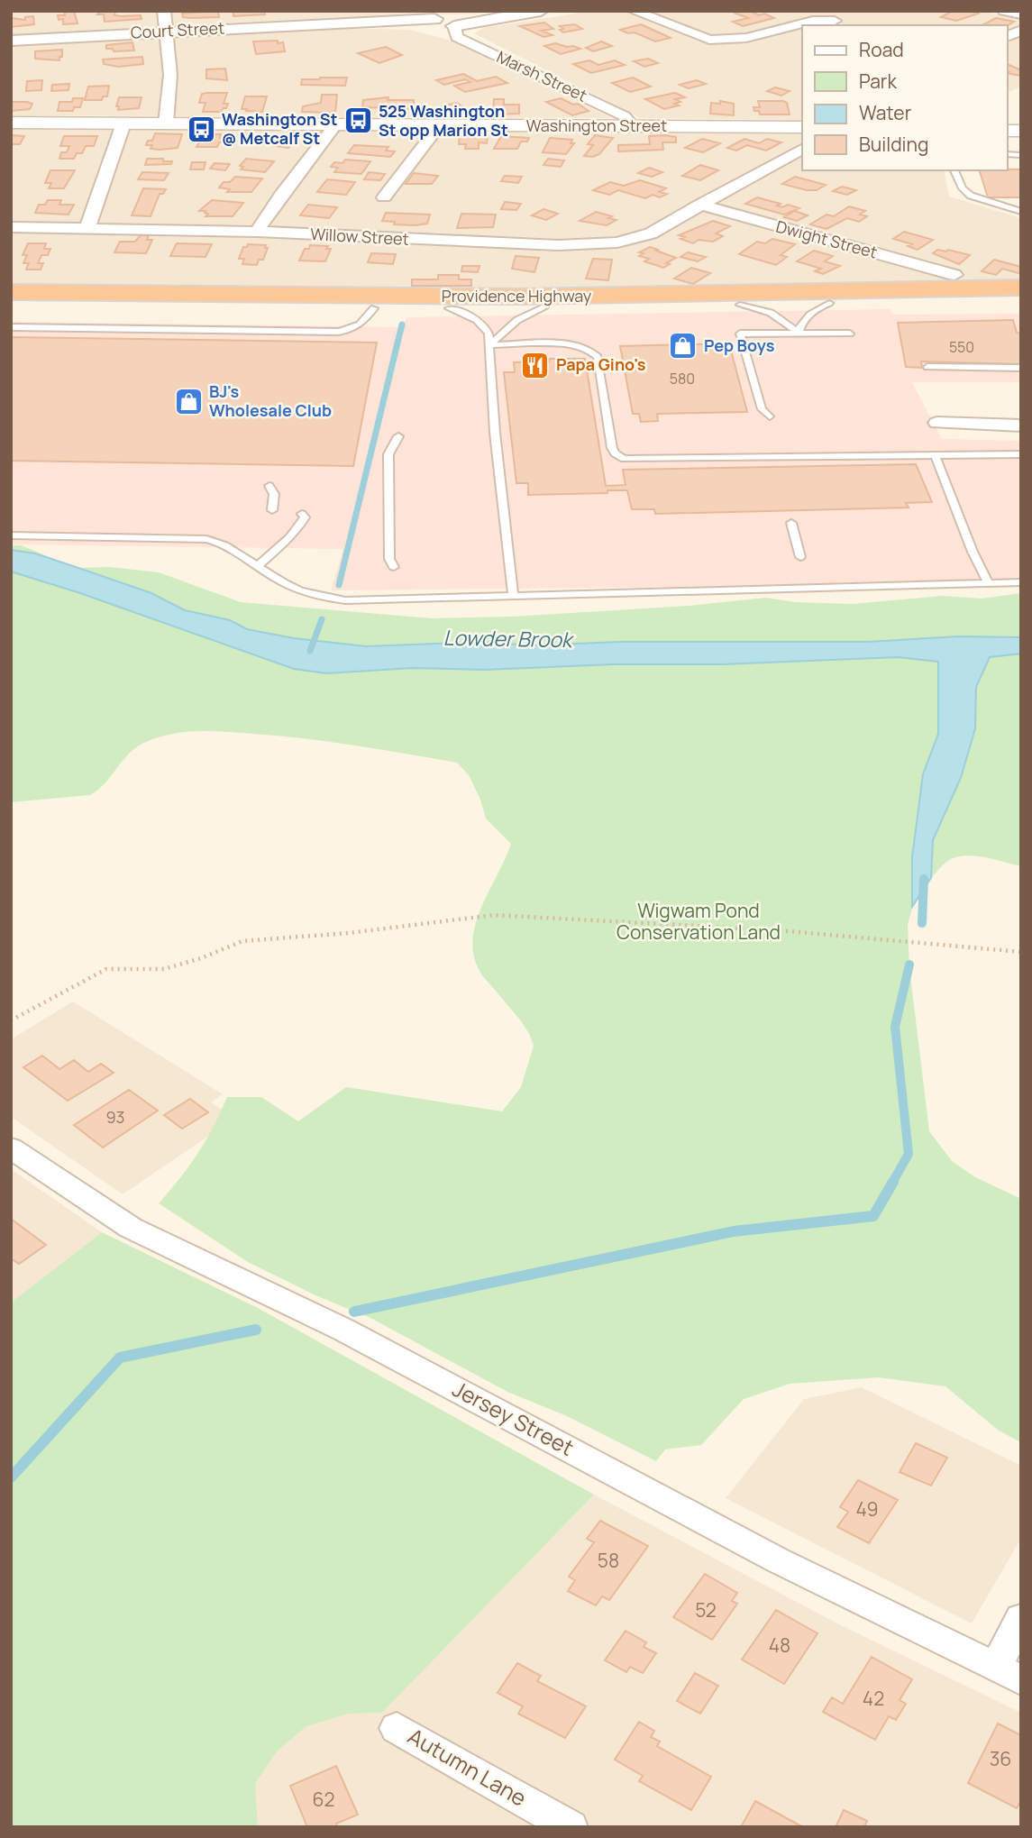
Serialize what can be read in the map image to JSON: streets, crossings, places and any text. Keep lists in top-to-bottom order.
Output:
{
  "streets": {
    "highway": ["Providence Highway"],
    "main road": ["Washington Street"],
    "street": [
      "Court Street",
      "Marsh Street",
      "Willow Street",
      "Dwight Street",
      "Jersey Street",
      "Autumn Lane"
    ]
  },
  "crossings": [
    ["Court Street", "Marsh Street"],
    ["Marsh Street", "Washington Street"],
    ["Willow Street", "Dwight Street"]
  ],
  "water": ["Lowder Brook"],
  "parks": ["Wigwam Pond Conservation Land"],
  "places": {
    "bus stop": ["525 Washington St opp Marion St", "Washington St @ Metcalf St"],
    "shop": ["Pep Boys", "BJ's Wholesale Club"],
    "restaurant": ["Papa Gino's"]
  },
  "house_numbers": [
    "550",
    "580",
    "93",
    "49",
    "58",
    "52",
    "48",
    "42",
    "36",
    "62"
  ],
  "legend": [
    "Road",
    "Park",
    "Water",
    "Building"
  ]
}
